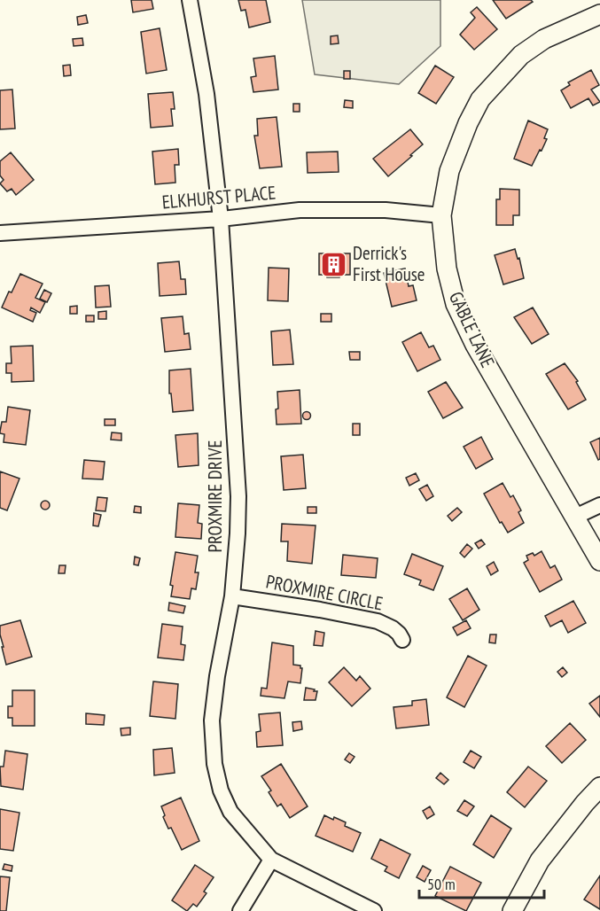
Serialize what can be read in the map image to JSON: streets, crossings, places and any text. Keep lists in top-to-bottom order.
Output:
{
  "streets": {
    "street": [
      "ELKHURST PLACE",
      "GABLE LANE",
      "PROXMIRE DRIVE",
      "PROXMIRE CIRCLE"
    ]
  },
  "crossings": [
    ["ELKHURST PLACE", "GABLE LANE"],
    ["ELKHURST PLACE", "PROXMIRE DRIVE"],
    ["PROXMIRE DRIVE", "PROXMIRE CIRCLE"]
  ],
  "places": {
    "building": ["Derrick's First House"]
  },
  "scale_bar": "50 m"
}
